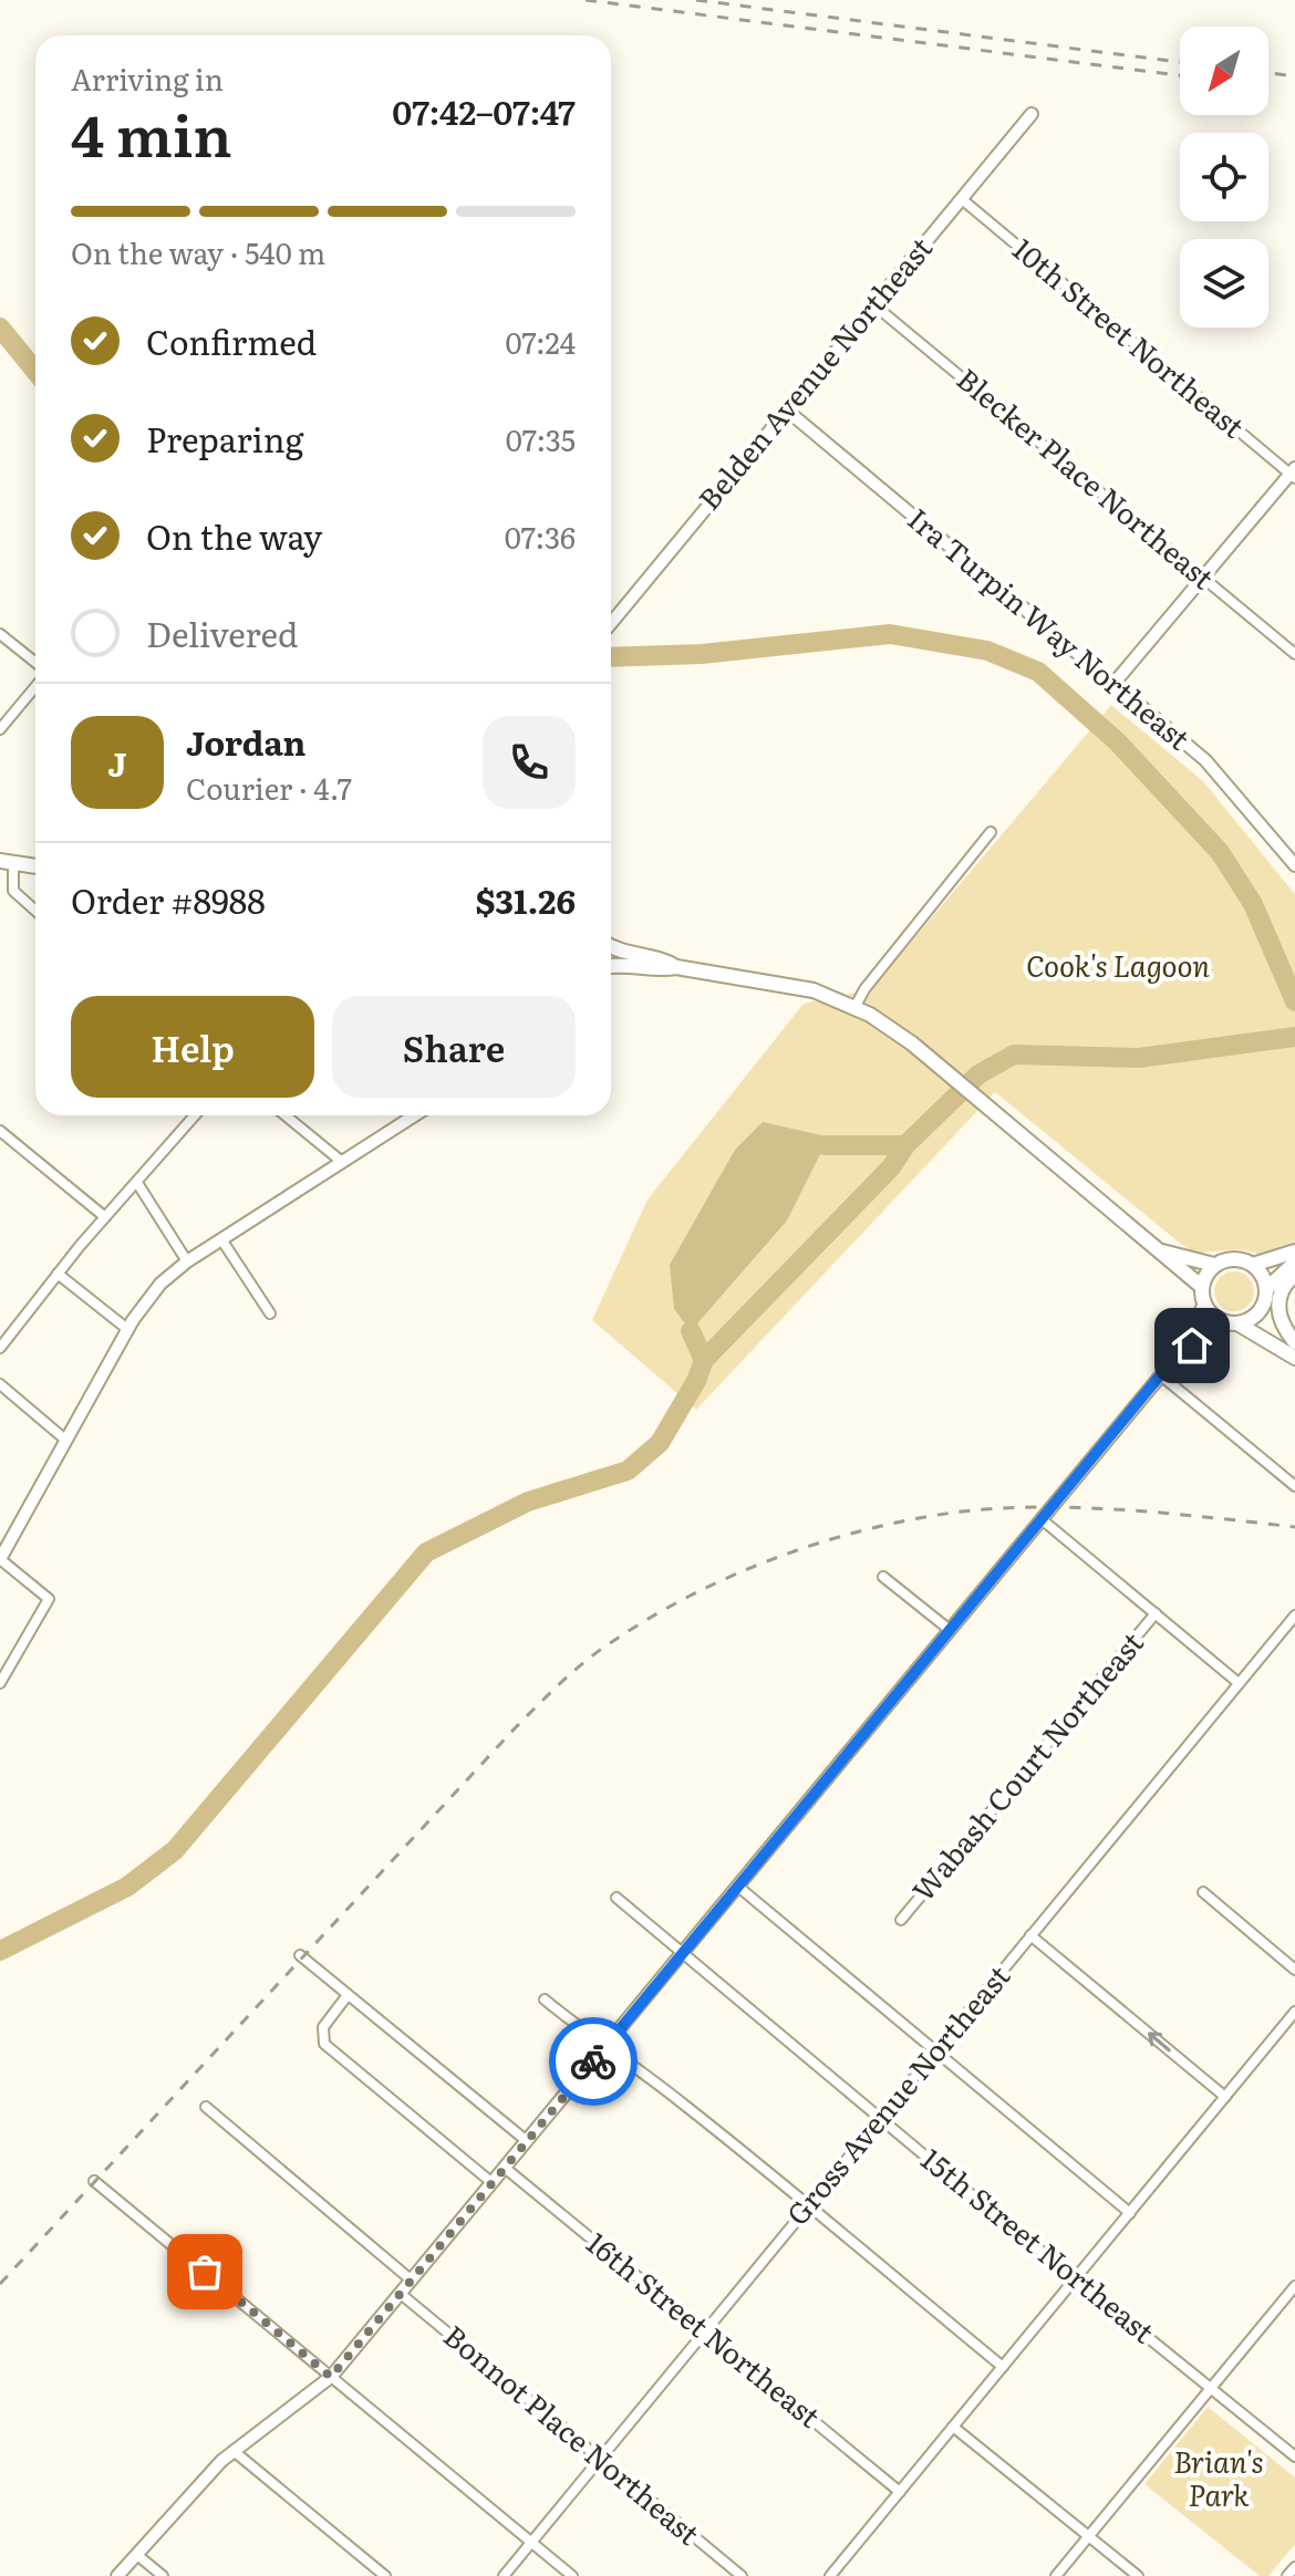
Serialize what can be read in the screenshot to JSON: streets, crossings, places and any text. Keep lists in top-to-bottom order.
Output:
{
  "streets": {
    "street": [
      "10th Street Northeast",
      "Belden Avenue Northeast",
      "Blecker Place Northeast",
      "Ira Turpin Way Northeast",
      "Wabash Court Northeast",
      "Gross Avenue Northeast",
      "15th Street Northeast",
      "16th Street Northeast",
      "Bonnot Place Northeast"
    ]
  },
  "crossings": [
    ["10th Street Northeast", "Belden Avenue Northeast"],
    ["Belden Avenue Northeast", "Blecker Place Northeast"],
    ["Belden Avenue Northeast", "Ira Turpin Way Northeast"],
    ["Gross Avenue Northeast", "15th Street Northeast"],
    ["Gross Avenue Northeast", "16th Street Northeast"],
    ["Gross Avenue Northeast", "Bonnot Place Northeast"]
  ],
  "parks": ["Cook's Lagoon", "Brian's Park"],
  "north": "bottom left",
  "page": {
    "heading": ["4 min", "Arriving in", "07:42–07:47"],
    "panel": [
      "Jordan",
      "Courier · 4.7",
      "Order #8988",
      "$31.26"
    ],
    "bar": "On the way · 540 m",
    "list": [
      ["Confirmed", "07:24"],
      ["Preparing", "07:35"],
      ["On the way", "07:36"],
      "Delivered"
    ],
    "round": "J",
    "buttons": ["Help", "Share"]
  }
}
